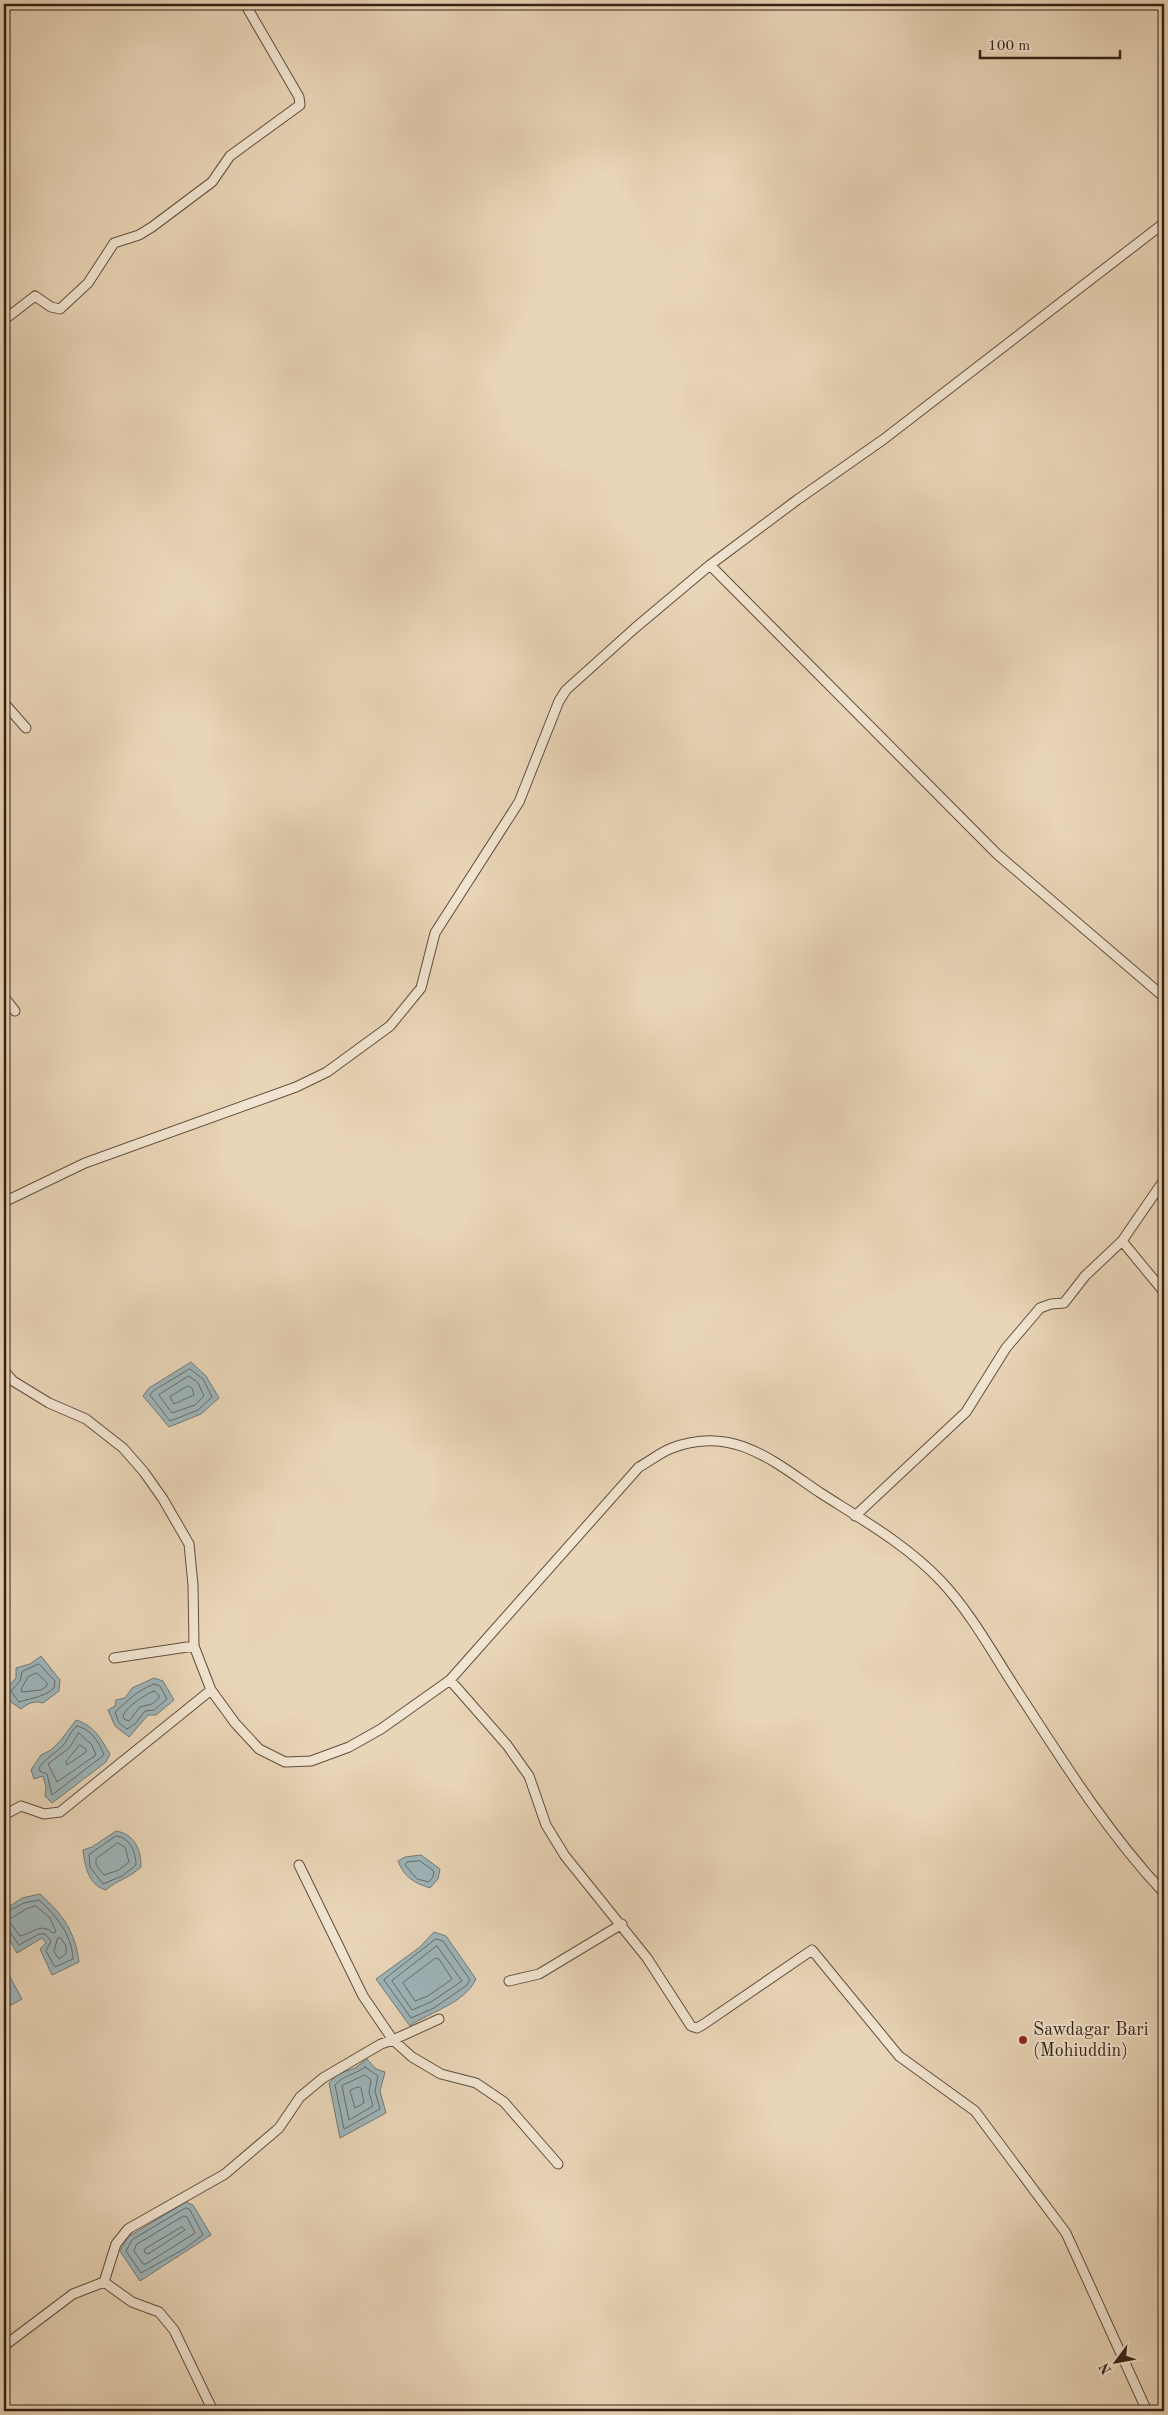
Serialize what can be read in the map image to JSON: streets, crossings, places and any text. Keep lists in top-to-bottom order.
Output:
{
  "places": ["Sawdagar Bari (Mohiuddin)"],
  "scale_bar": "100 m",
  "north": "bottom left"
}
